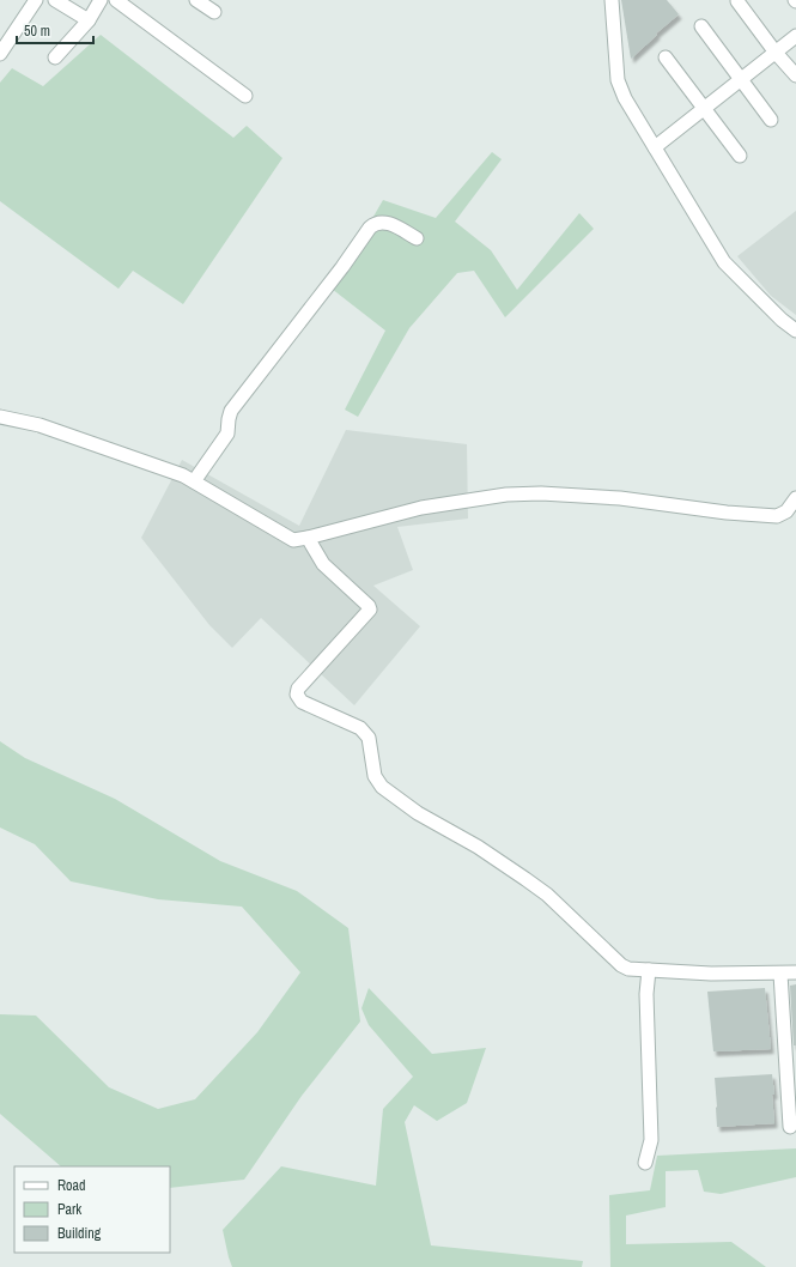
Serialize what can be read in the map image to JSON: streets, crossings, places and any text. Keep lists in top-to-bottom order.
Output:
{
  "legend": ["Road", "Park", "Building"],
  "scale_bar": "50 m"
}
